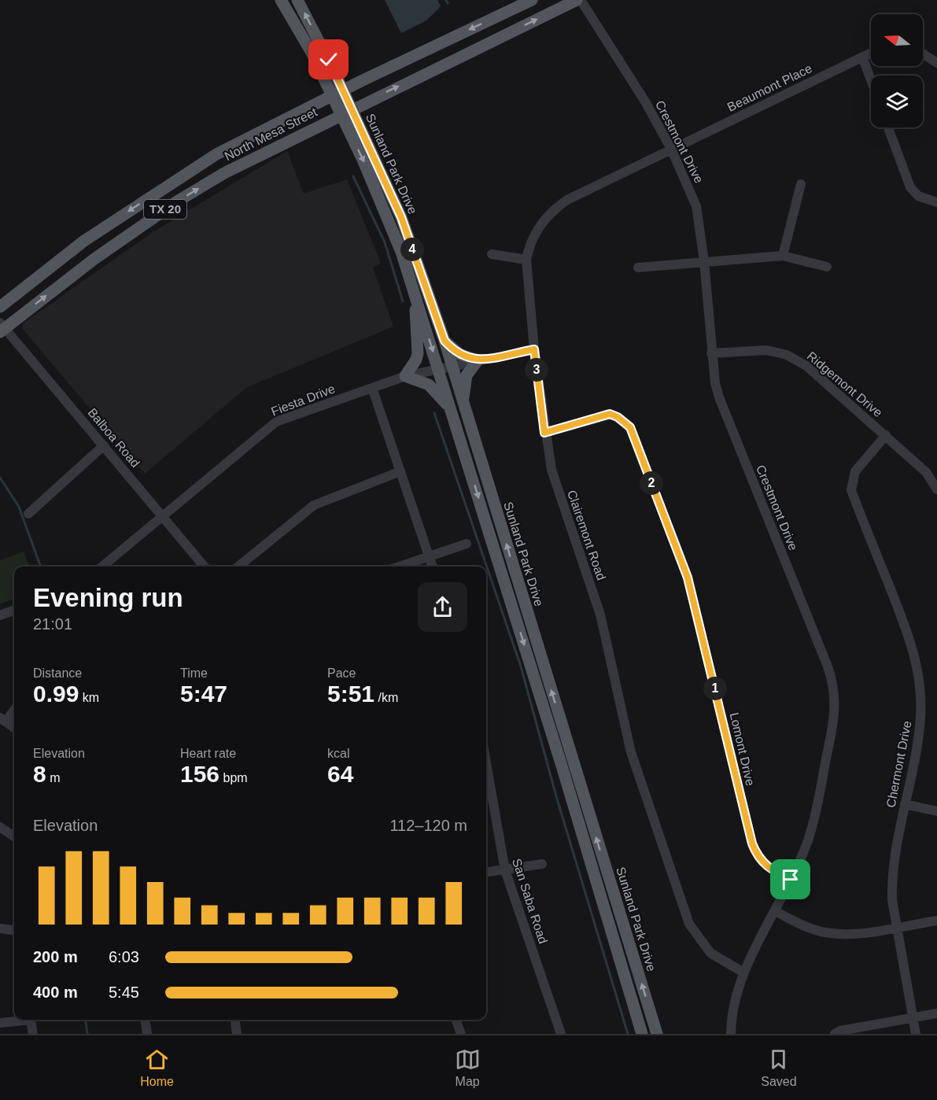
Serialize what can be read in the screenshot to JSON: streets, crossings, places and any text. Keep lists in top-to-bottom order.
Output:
{
  "streets": {
    "main road": ["North Mesa Street", "Sunland Park Drive", "TX 20"],
    "street": [
      "Beaumont Place",
      "Crestmont Drive",
      "Ridgemont Drive",
      "Fiesta Drive",
      "Balboa Road",
      "Clairemont Road",
      "Lomont Drive",
      "Chermont Drive",
      "San Saba Road"
    ]
  },
  "crossings": [
    ["Beaumont Place", "Crestmont Drive"],
    ["Beaumont Place", "Clairemont Road"],
    ["North Mesa Street", "Crestmont Drive"],
    ["North Mesa Street", "Sunland Park Drive"],
    ["North Mesa Street", "Balboa Road"],
    ["Crestmont Drive", "Ridgemont Drive"],
    ["Crestmont Drive", "Clairemont Road"],
    ["Crestmont Drive", "Lomont Drive"],
    ["Sunland Park Drive", "Fiesta Drive"],
    ["Ridgemont Drive", "Chermont Drive"],
    ["Fiesta Drive", "Balboa Road"],
    ["Fiesta Drive", "Clairemont Road"],
    ["Clairemont Road", "Lomont Drive"]
  ],
  "north": "left",
  "page": {
    "pins": [
      "4",
      "3",
      "2",
      "1"
    ],
    "heading": ["Evening run", "21:01"],
    "stats": [
      ["Distance", "0.99 km"],
      ["Time", "5:47"],
      ["Pace", "5:51 /km"],
      ["Elevation", "8 m"],
      ["Heart rate", "156 bpm"],
      ["kcal", "64"]
    ],
    "chart": ["Elevation", "112–120 m"],
    "list": [
      {
        "name": "200 m",
        "note": "6:03"
      },
      {
        "name": "400 m",
        "note": "5:45"
      }
    ],
    "tabs": ["Home", "Map", "Saved"]
  }
}
